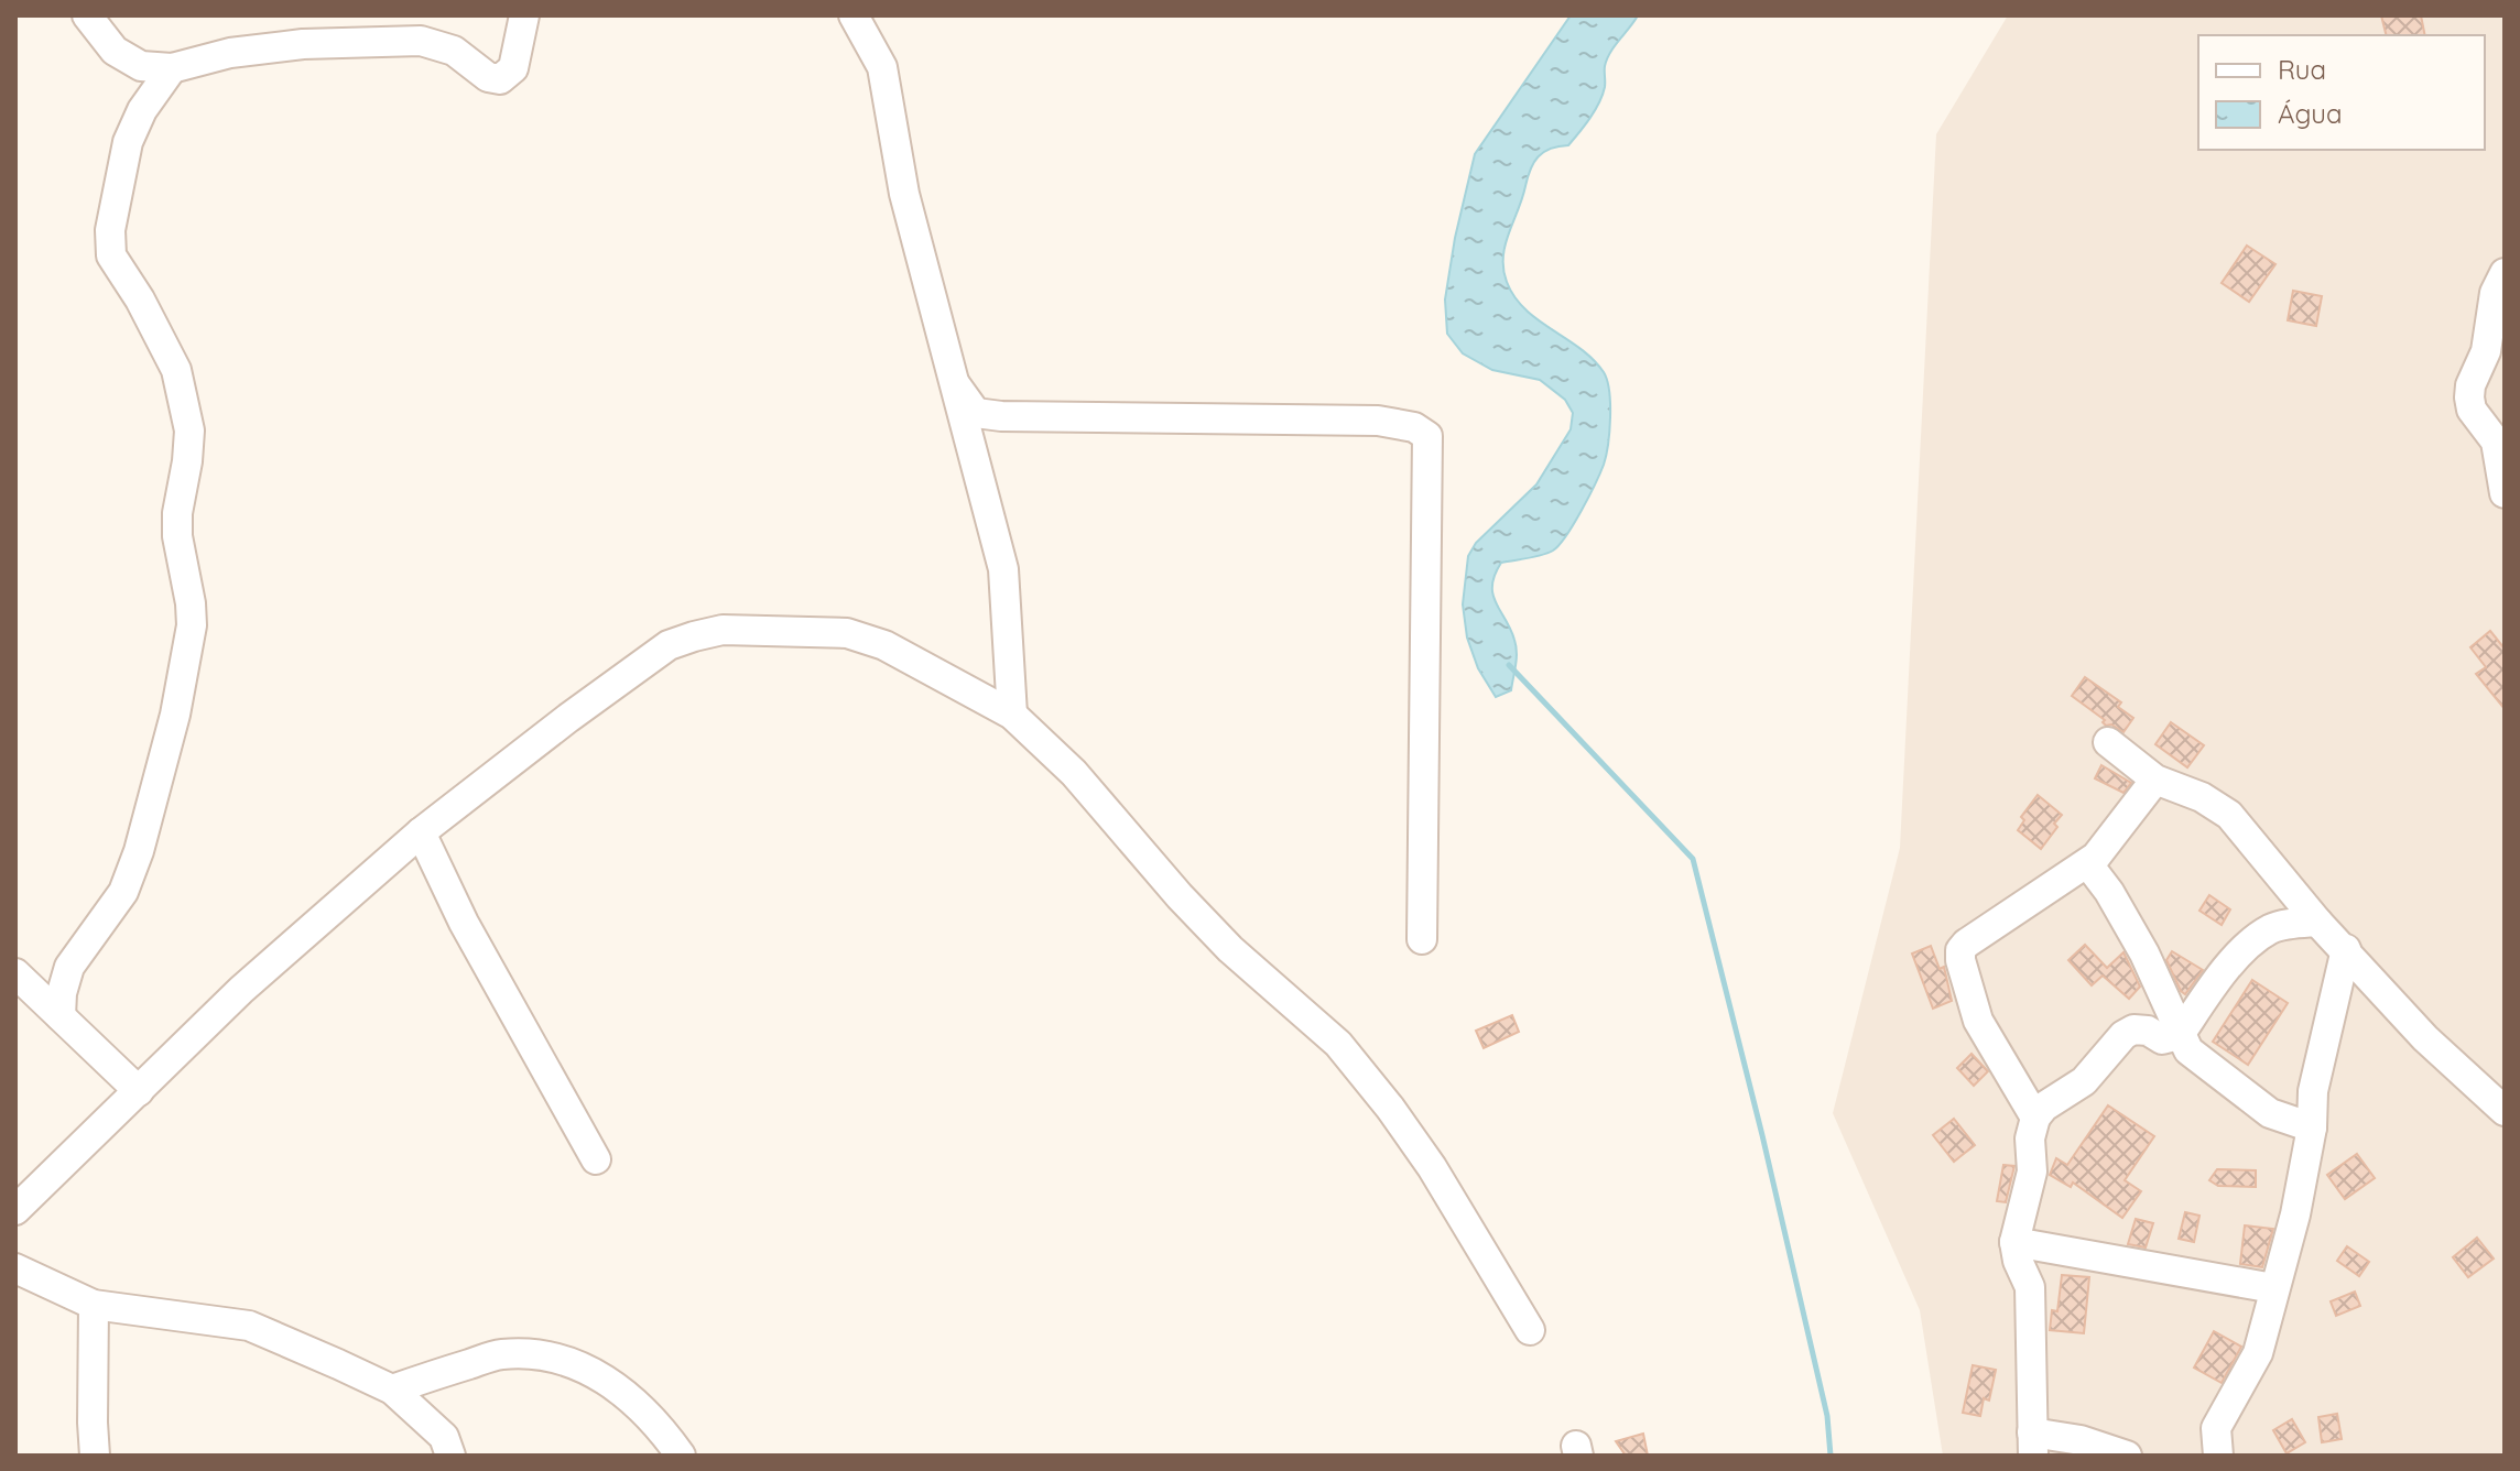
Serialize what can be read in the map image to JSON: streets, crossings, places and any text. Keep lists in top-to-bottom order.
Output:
{
  "legend": ["Rua", "Água"]
}
